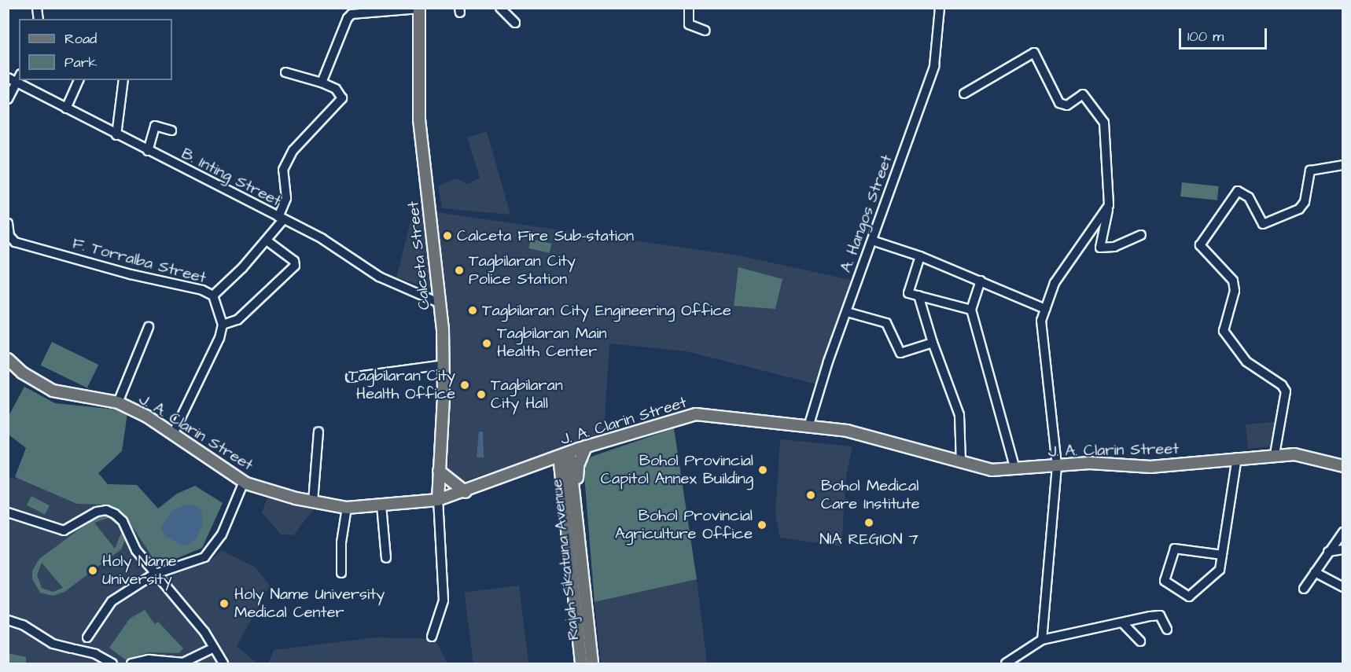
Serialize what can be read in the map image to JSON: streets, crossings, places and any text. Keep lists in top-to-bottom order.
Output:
{
  "streets": {
    "main road": ["Calceta Street", "J. A. Clarin Street", "Rajah Sikatuna Avenue"],
    "street": ["B. Inting Street", "A. Hangos Street", "F. Torralba Street"]
  },
  "crossings": [
    ["B. Inting Street", "Calceta Street"],
    ["A. Hangos Street", "J. A. Clarin Street"],
    ["Calceta Street", "J. A. Clarin Street"],
    ["J. A. Clarin Street", "Rajah Sikatuna Avenue"]
  ],
  "places": [
    "Calceta Fire Sub-station",
    "Tagbilaran City Police Station",
    "Tagbilaran City Engineering Office",
    "Tagbilaran Main Health Center",
    "Tagbilaran City Health Office",
    "Tagbilaran City Hall",
    "Bohol Provincial Capitol Annex Building",
    "Bohol Medical Care Institute",
    "NIA REGION 7",
    "Bohol Provincial Agriculture Office",
    "Holy Name University",
    "Holy Name University Medical Center"
  ],
  "legend": ["Road", "Park"],
  "scale_bar": "100 m"
}
